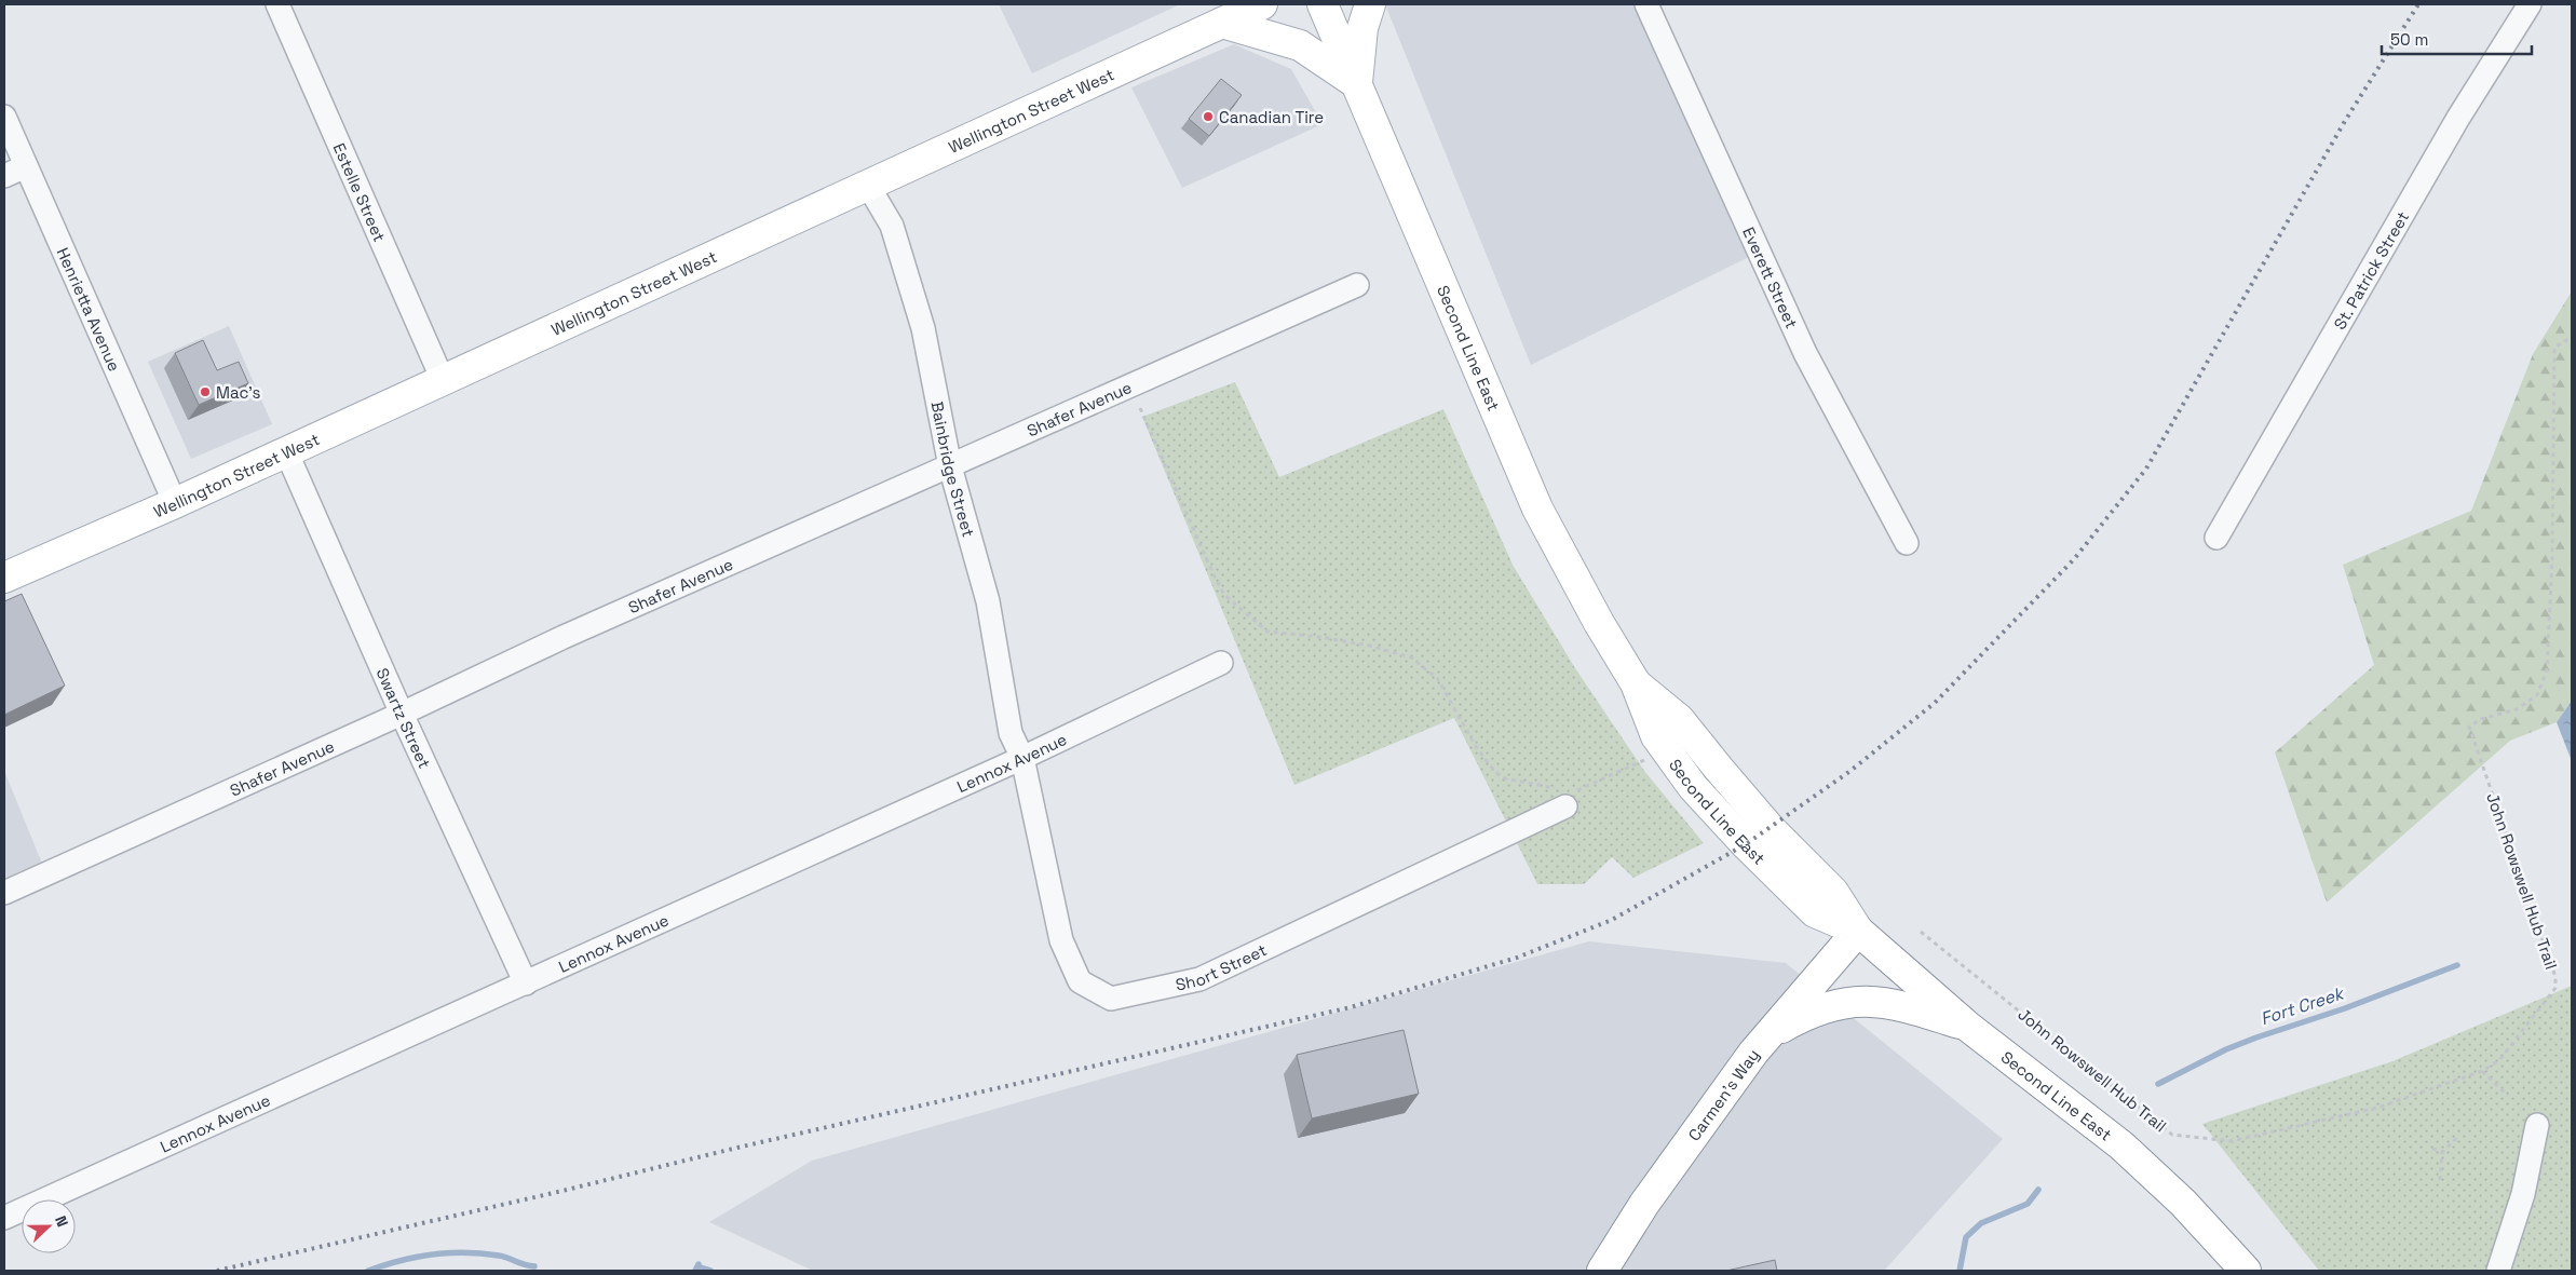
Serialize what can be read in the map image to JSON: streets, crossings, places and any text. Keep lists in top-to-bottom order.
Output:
{
  "streets": {
    "main road": ["Wellington Street West", "Second Line East", "Carmen's Way"],
    "street": [
      "Estelle Street",
      "St. Patrick Street",
      "Everett Street",
      "Henrietta Avenue",
      "Shafer Avenue",
      "Bainbridge Street",
      "Swartz Street",
      "Lennox Avenue",
      "Short Street"
    ],
    "path": ["John Rowswell Hub Trail"]
  },
  "crossings": [
    ["Wellington Street West", "Estelle Street"],
    ["Wellington Street West", "Henrietta Avenue"],
    ["Wellington Street West", "Bainbridge Street"],
    ["Wellington Street West", "Swartz Street"],
    ["Second Line East", "Carmen's Way"],
    ["Shafer Avenue", "Bainbridge Street"],
    ["Shafer Avenue", "Swartz Street"],
    ["Bainbridge Street", "Lennox Avenue"],
    ["Bainbridge Street", "Short Street"],
    ["Swartz Street", "Lennox Avenue"],
    ["Lennox Avenue", "Short Street"]
  ],
  "water": ["Fort Creek"],
  "places": ["Canadian Tire", "Mac's"],
  "scale_bar": "50 m",
  "north": "right"
}
